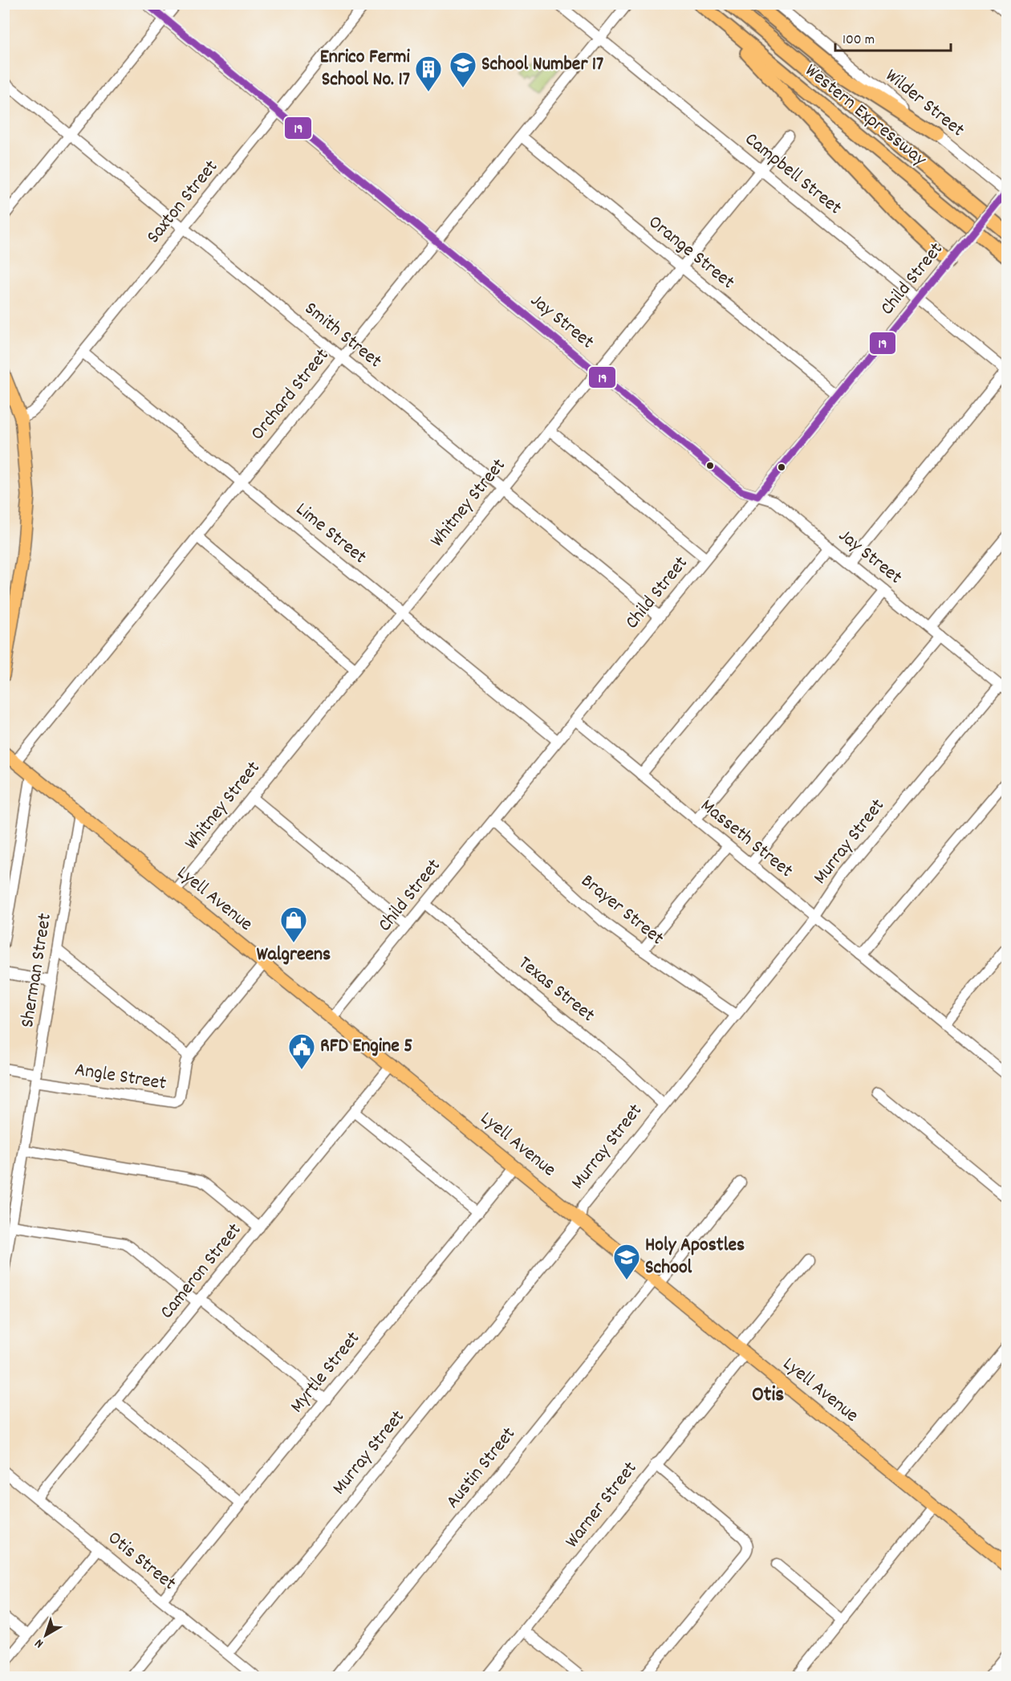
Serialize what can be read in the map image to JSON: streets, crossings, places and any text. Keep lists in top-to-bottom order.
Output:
{
  "streets": {
    "highway": ["Western Expressway"],
    "main road": ["Lyell Avenue"],
    "street": [
      "Wilder Street",
      "Campbell Street",
      "Saxton Street",
      "Orange Street",
      "Child Street",
      "Jay Street",
      "Smith Street",
      "Orchard Street",
      "Whitney Street",
      "Lime Street",
      "Masseth Street",
      "Murray Street",
      "Brayer Street",
      "Sherman Street",
      "Texas Street",
      "Angle Street",
      "Cameron Street",
      "Myrtle Street",
      "Austin Street",
      "Warner Street",
      "Otis Street"
    ]
  },
  "crossings": [
    ["Wilder Street", "Child Street"],
    ["Campbell Street", "Child Street"],
    ["Campbell Street", "Orchard Street"],
    ["Campbell Street", "Whitney Street"],
    ["Saxton Street", "Jay Street"],
    ["Saxton Street", "Smith Street"],
    ["Saxton Street", "Lime Street"],
    ["Orange Street", "Child Street"],
    ["Orange Street", "Orchard Street"],
    ["Orange Street", "Whitney Street"],
    ["Child Street", "Jay Street"],
    ["Child Street", "Smith Street"],
    ["Child Street", "Lime Street"],
    ["Child Street", "Masseth Street"],
    ["Child Street", "Lyell Avenue"],
    ["Child Street", "Brayer Street"],
    ["Child Street", "Texas Street"],
    ["Jay Street", "Orchard Street"],
    ["Jay Street", "Whitney Street"],
    ["Jay Street", "Murray Street"],
    ["Smith Street", "Orchard Street"],
    ["Smith Street", "Whitney Street"],
    ["Orchard Street", "Lime Street"],
    ["Orchard Street", "Lyell Avenue"],
    ["Whitney Street", "Lime Street"],
    ["Whitney Street", "Lyell Avenue"],
    ["Masseth Street", "Murray Street"],
    ["Murray Street", "Lyell Avenue"],
    ["Murray Street", "Brayer Street"],
    ["Murray Street", "Texas Street"],
    ["Murray Street", "Otis Street"],
    ["Lyell Avenue", "Sherman Street"],
    ["Lyell Avenue", "Angle Street"],
    ["Lyell Avenue", "Cameron Street"],
    ["Lyell Avenue", "Myrtle Street"],
    ["Lyell Avenue", "Austin Street"],
    ["Lyell Avenue", "Warner Street"],
    ["Sherman Street", "Angle Street"],
    ["Cameron Street", "Otis Street"],
    ["Myrtle Street", "Otis Street"]
  ],
  "districts": ["Otis"],
  "places": {
    "school or university": ["School Number 17", "Holy Apostles School"],
    "building": ["Enrico Fermi School No. 17"],
    "shop": ["Walgreens"],
    "public building": ["RFD Engine 5"]
  },
  "lines": ["transit line 19"],
  "scale_bar": "100 m",
  "north": "bottom left"
}
